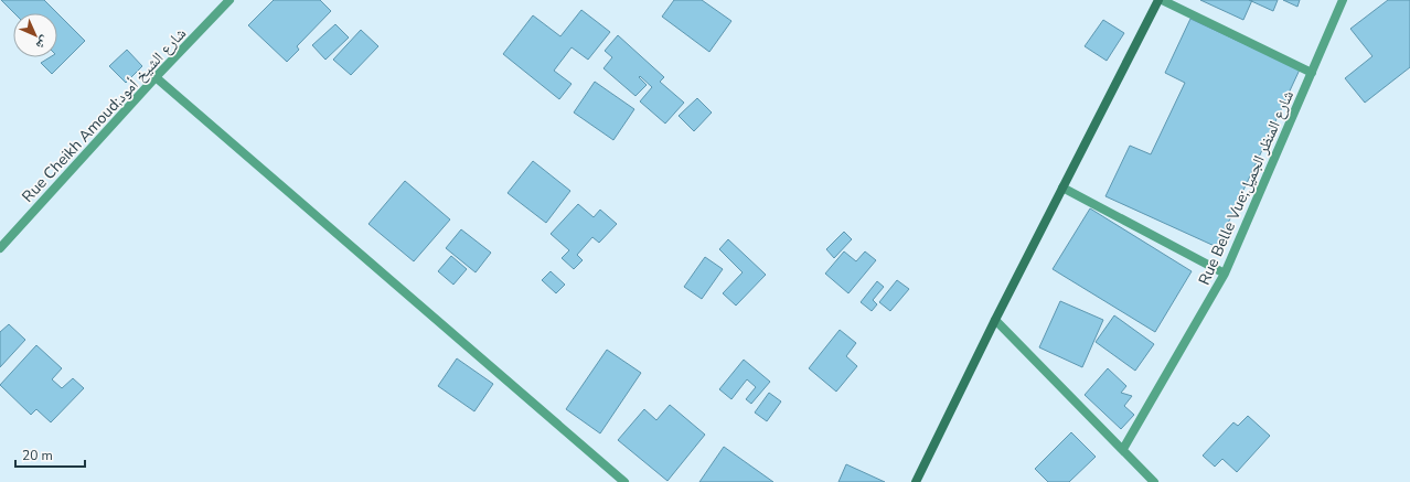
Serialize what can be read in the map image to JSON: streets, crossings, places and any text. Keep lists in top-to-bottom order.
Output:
{
  "streets": {
    "street": ["Rue Cheikh Amoud;شارع الشيخ أمود", "Rue Belle Vue;شارع المنظر الجميل"]
  },
  "scale_bar": "20 m",
  "north": "bottom right"
}
